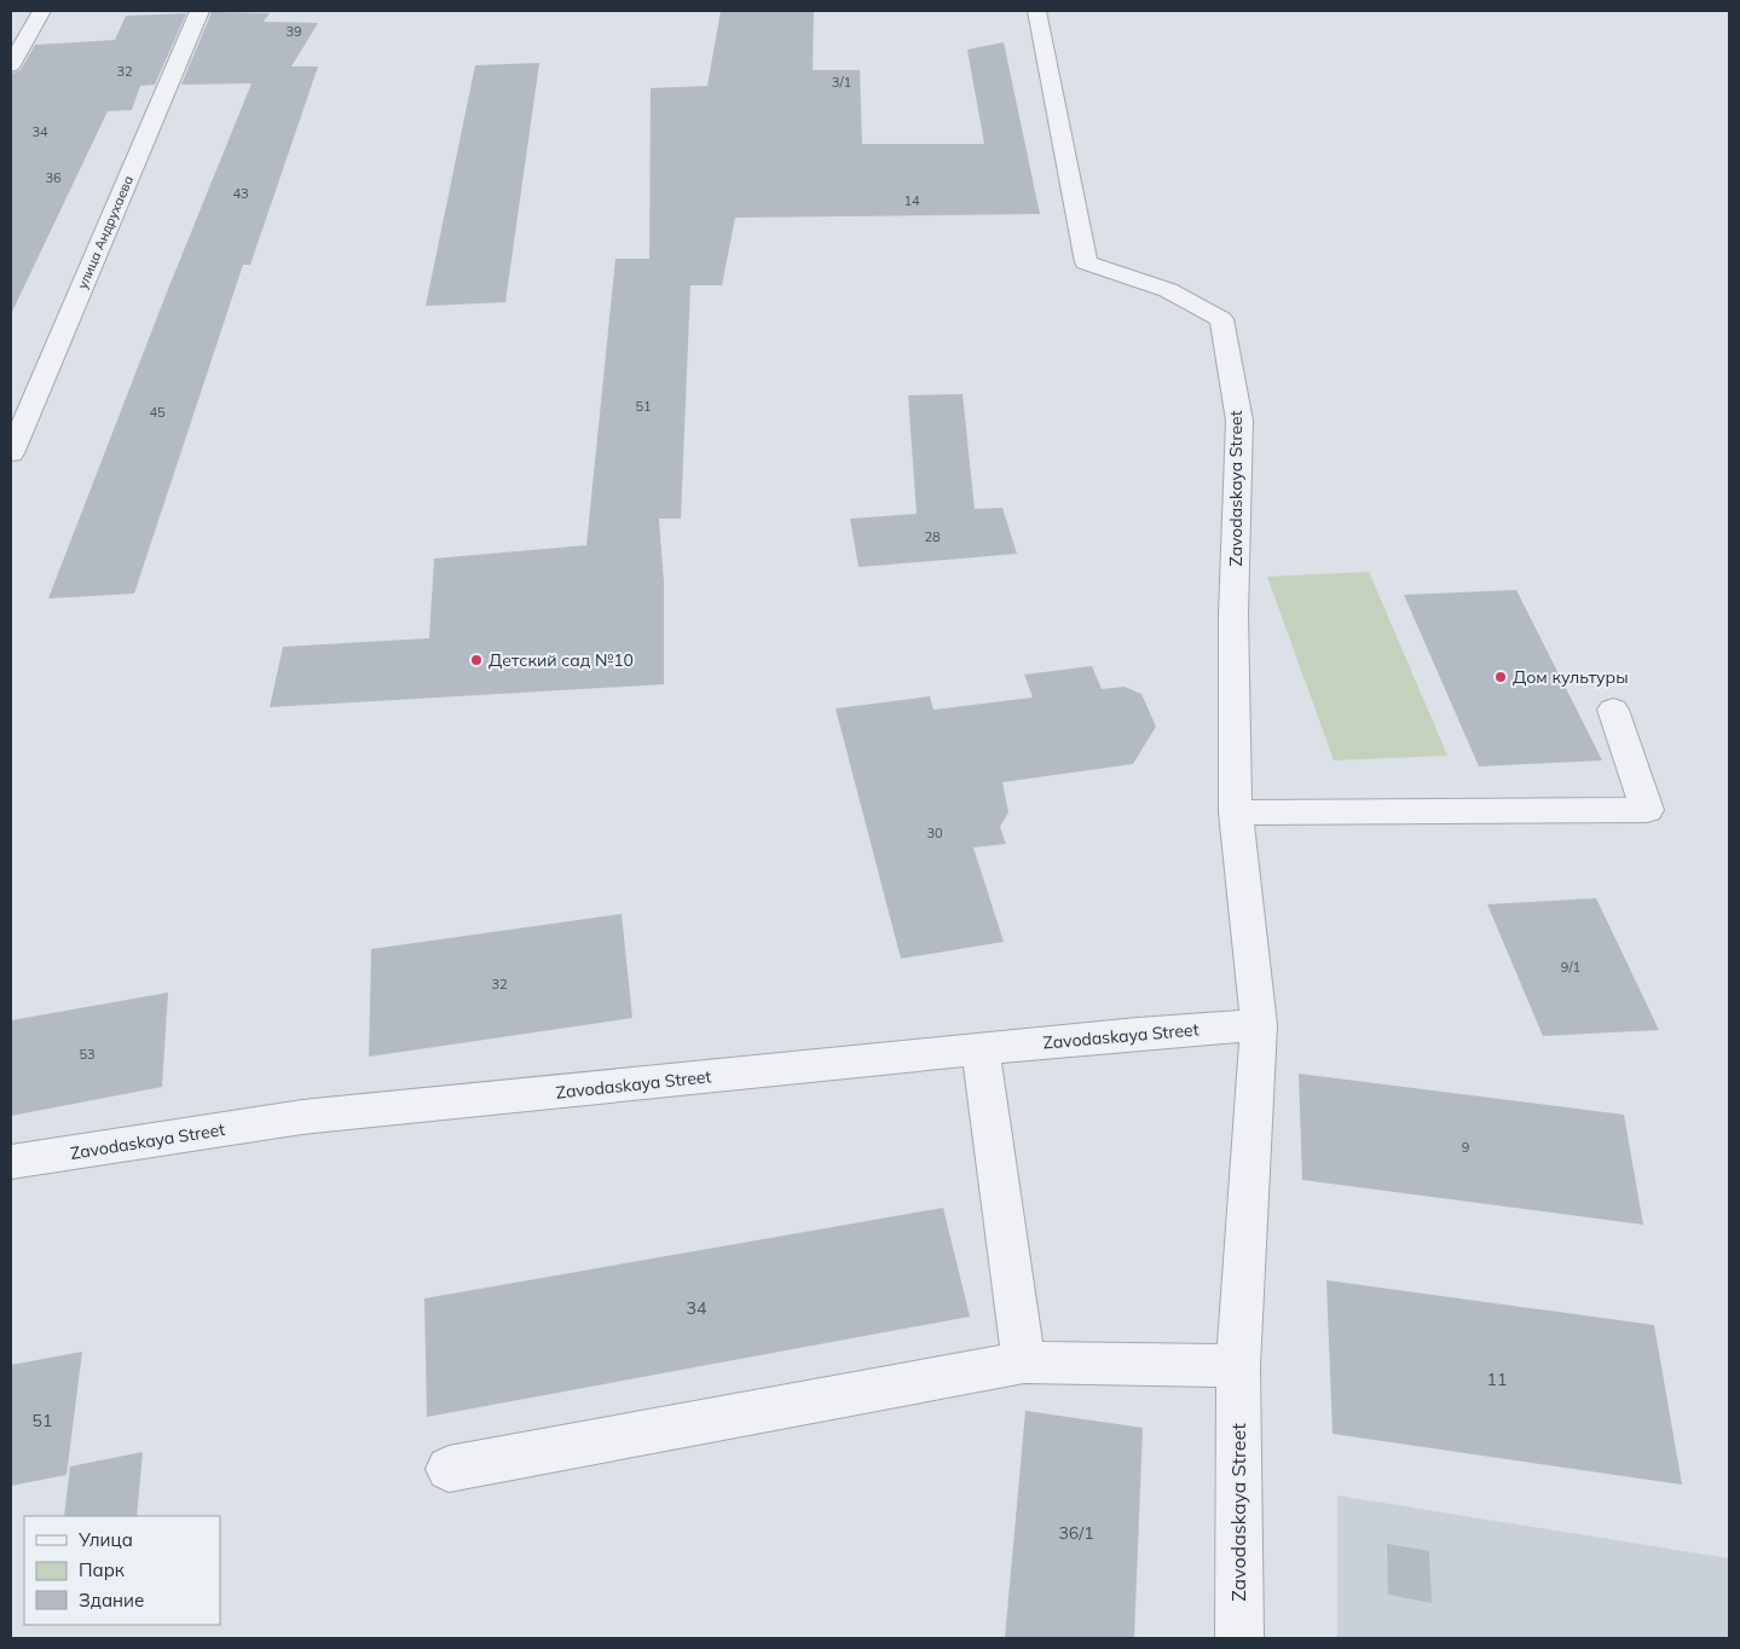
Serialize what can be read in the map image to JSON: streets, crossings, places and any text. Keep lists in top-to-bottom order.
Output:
{
  "streets": {
    "street": ["улица Андрухаева", "Zavodaskaya Street"]
  },
  "places": ["Детский сад №10", "Дом культуры"],
  "house_numbers": [
    "39",
    "32",
    "3/1",
    "34",
    "36",
    "43",
    "14",
    "51",
    "45",
    "28",
    "30",
    "9/1",
    "32",
    "53",
    "9",
    "34",
    "11",
    "51",
    "36/1"
  ],
  "legend": ["Улица", "Парк", "Здание"]
}
